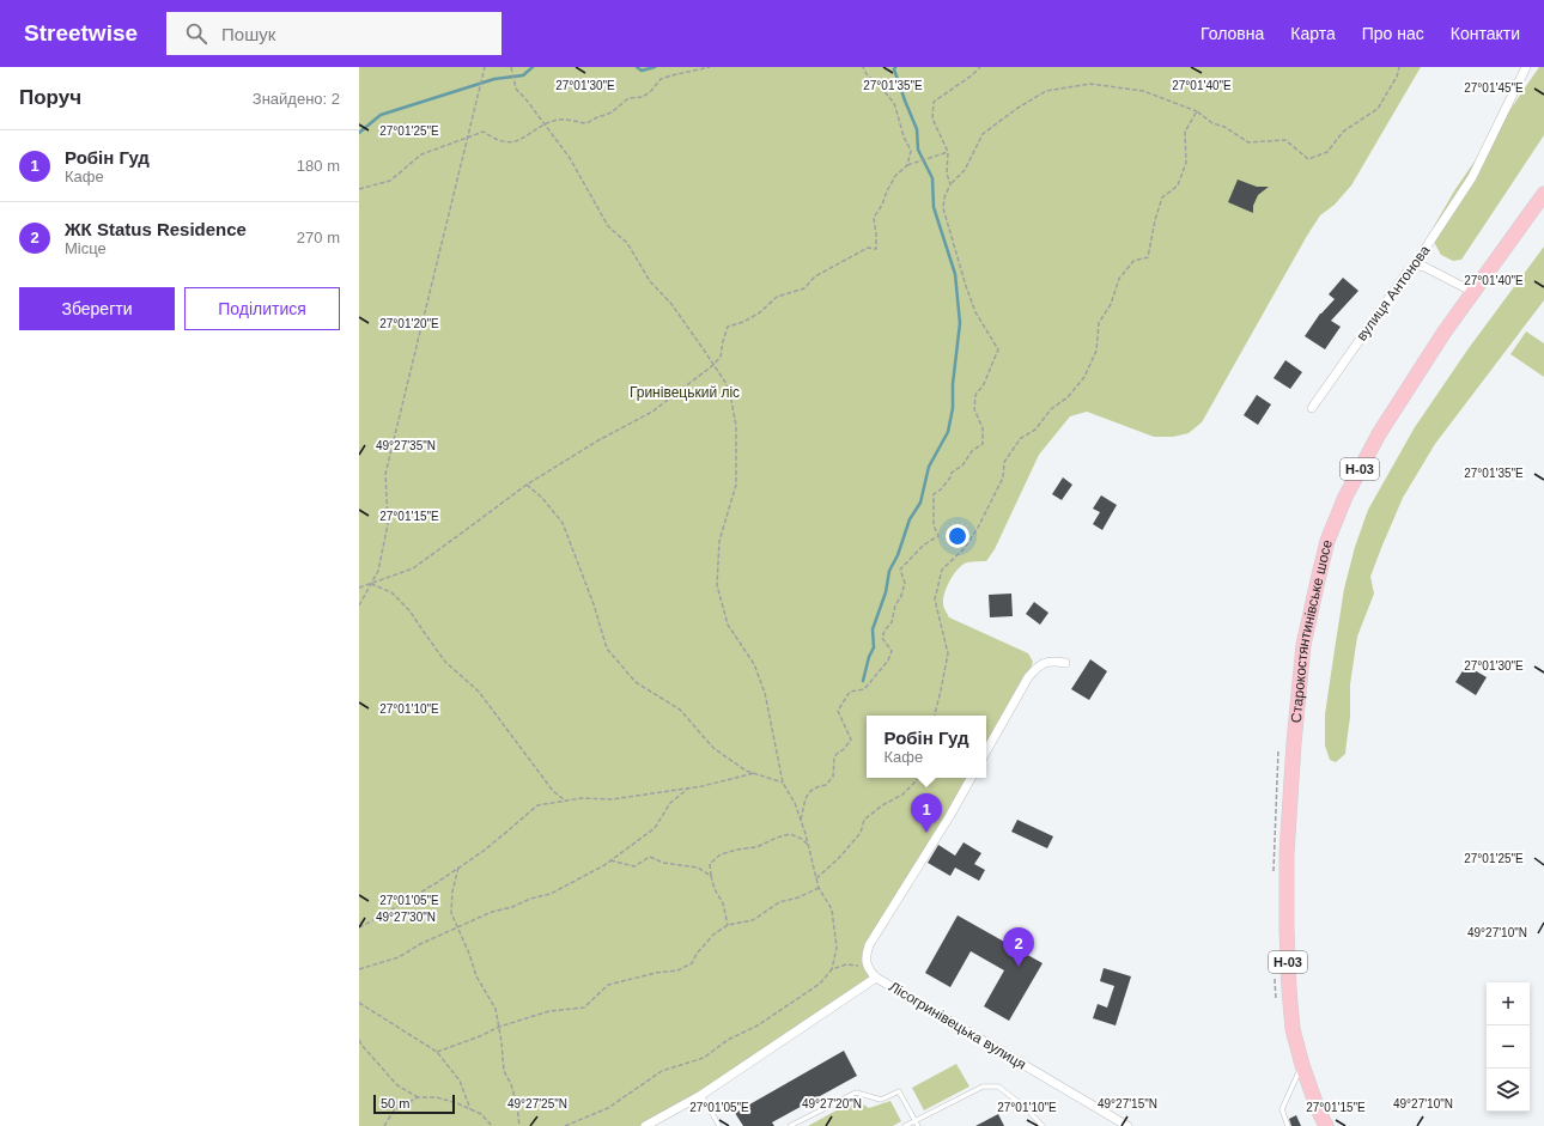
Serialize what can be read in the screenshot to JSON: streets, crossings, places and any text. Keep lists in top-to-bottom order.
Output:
{
  "streets": {
    "main road": ["Н-03", "Старокостянтинівське шосе"],
    "street": ["вулиця Антонова", "Лісогринівецька вулиця"]
  },
  "parks": ["Гринівецький ліс"],
  "scale_bar": "50 m",
  "page": {
    "header": "Streetwise",
    "search": "Пошук",
    "nav": [
      "Головна",
      "Карта",
      "Про нас",
      "Контакти"
    ],
    "heading": ["Поруч", "Знайдено: 2"],
    "list": [
      {
        "mark": "1",
        "name": "Робін Гуд",
        "note": "Кафе",
        "value": "180 m"
      },
      {
        "mark": "2",
        "name": "ЖК Status Residence",
        "note": "Місце",
        "value": "270 m"
      }
    ],
    "buttons": ["Зберегти", "Поділитися"],
    "popup": ["Робін Гуд", "Кафе"],
    "pins": ["1", "2"],
    "map_buttons": ["+", "−"],
    "scale": "50 m"
  },
  "coordinates": [
    "27°01'35\"E",
    "27°01'30\"E",
    "27°01'40\"E",
    "27°01'45\"E",
    "27°01'25\"E",
    "27°01'20\"E",
    "49°27'35\"N",
    "27°01'15\"E",
    "27°01'10\"E",
    "27°01'05\"E",
    "49°27'30\"N",
    "49°27'10\"N",
    "49°27'25\"N",
    "49°27'20\"N",
    "49°27'15\"N"
  ]
}
